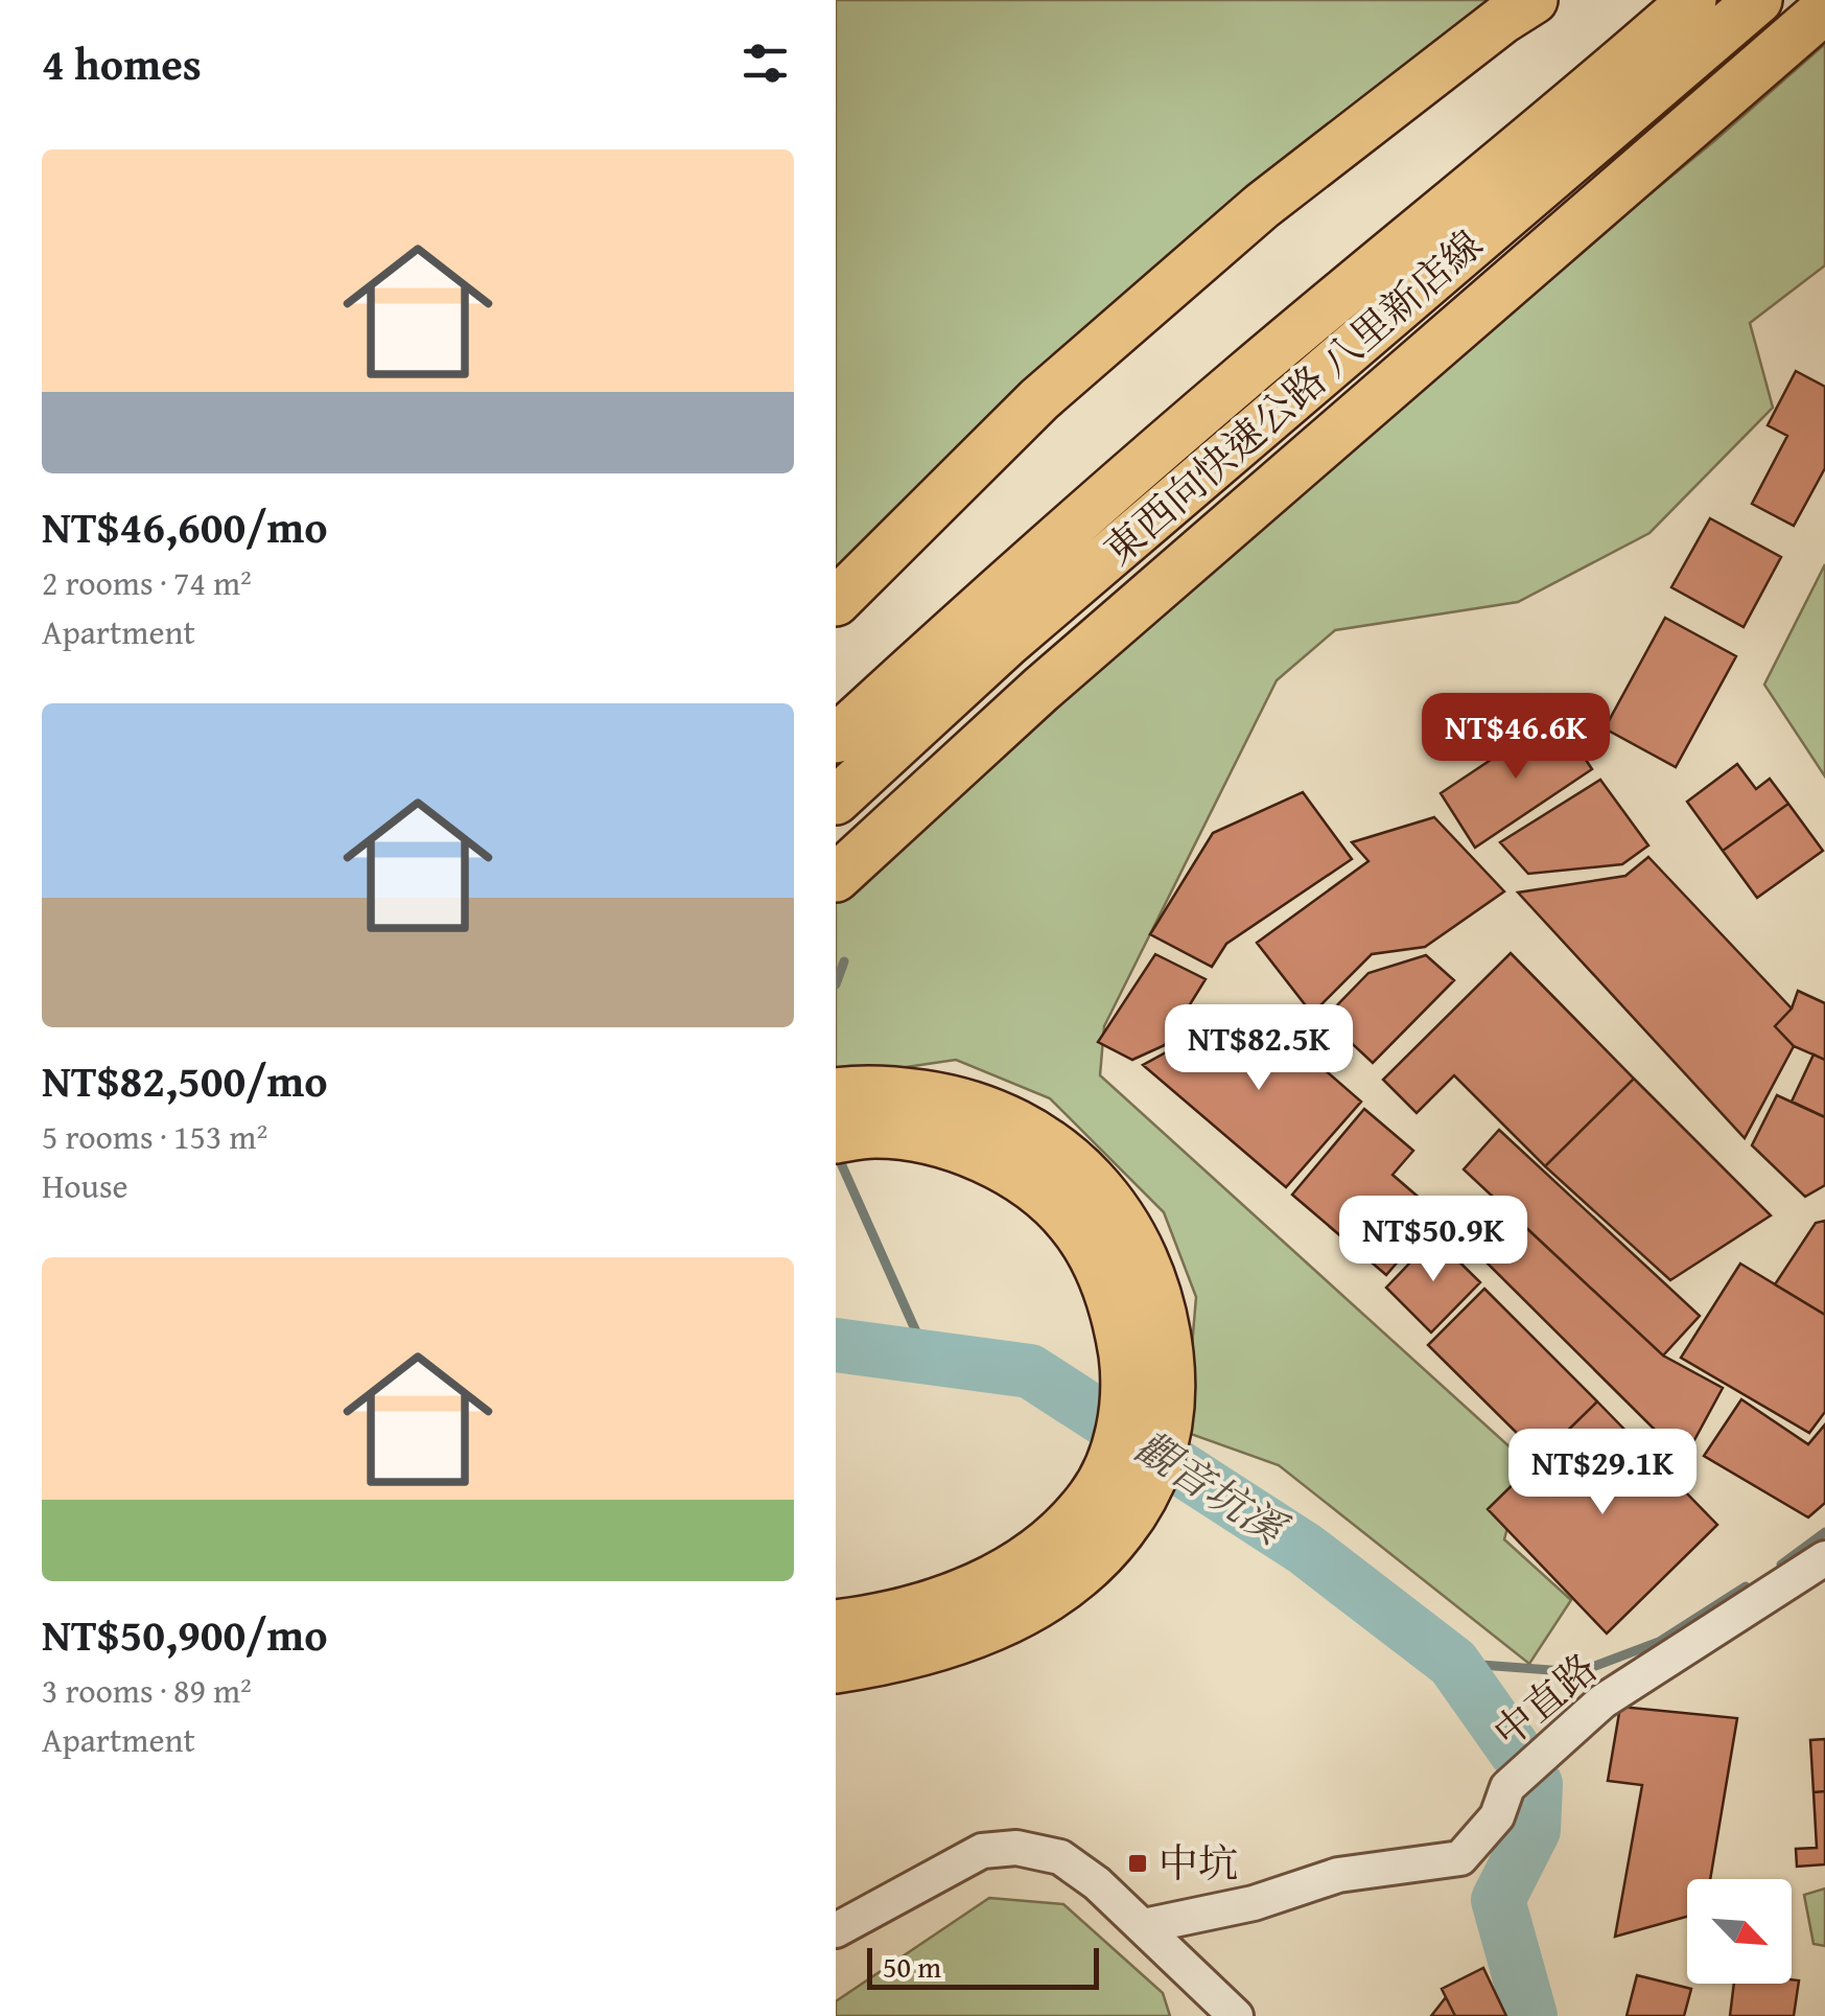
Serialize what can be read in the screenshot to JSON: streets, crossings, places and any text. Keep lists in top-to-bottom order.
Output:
{
  "streets": {
    "highway": ["東西向快速公路 八里新店線"],
    "street": ["中直路"]
  },
  "water": ["觀音坑溪"],
  "places": {
    "transit": ["中坑"]
  },
  "scale_bar": "50 m",
  "north": "bottom right",
  "page": {
    "heading": "4 homes",
    "list": [
      {
        "name": "NT$46,600/mo",
        "note": "2 rooms · 74 m² · Apartment"
      },
      {
        "name": "NT$82,500/mo",
        "note": "5 rooms · 153 m² · House"
      },
      {
        "name": "NT$50,900/mo",
        "note": "3 rooms · 89 m² · Apartment"
      }
    ],
    "price": [
      "NT$46.6K",
      "NT$82.5K",
      "NT$50.9K",
      "NT$29.1K"
    ],
    "scale": "50 m"
  }
}
